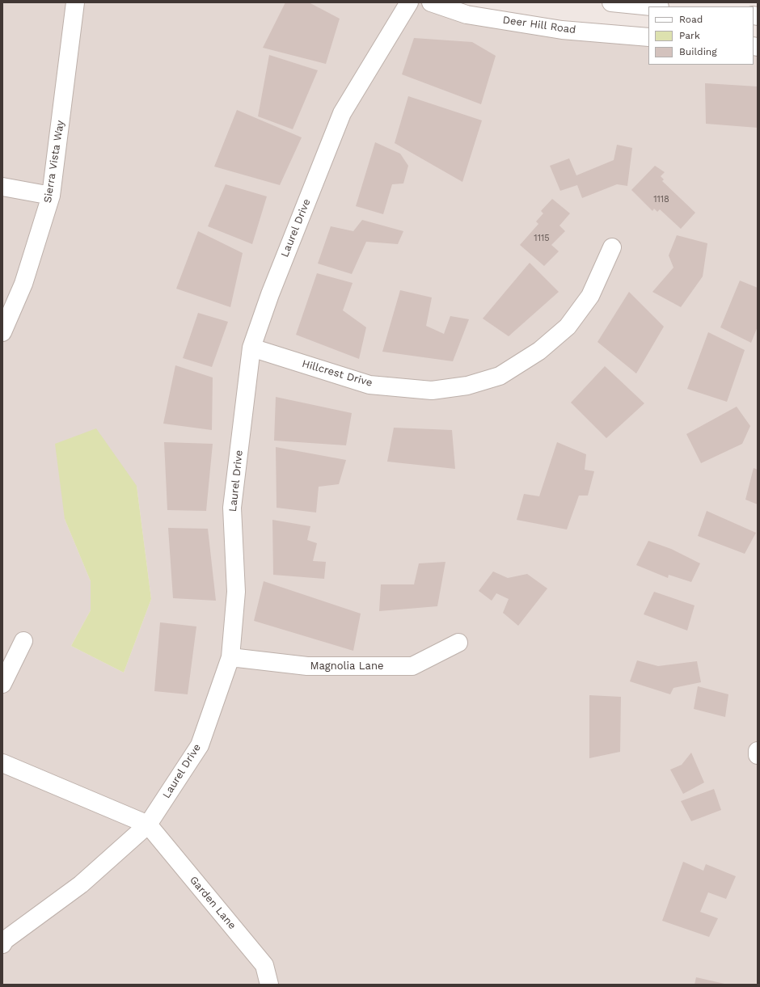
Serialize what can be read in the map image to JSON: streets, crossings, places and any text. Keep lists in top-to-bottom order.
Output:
{
  "streets": {
    "street": [
      "Deer Hill Road",
      "Sierra Vista Way",
      "Laurel Drive",
      "Hillcrest Drive",
      "Magnolia Lane",
      "Garden Lane"
    ]
  },
  "crossings": [
    ["Laurel Drive", "Hillcrest Drive"],
    ["Laurel Drive", "Magnolia Lane"],
    ["Laurel Drive", "Garden Lane"]
  ],
  "house_numbers": ["1118", "1115"],
  "legend": ["Road", "Park", "Building"]
}
